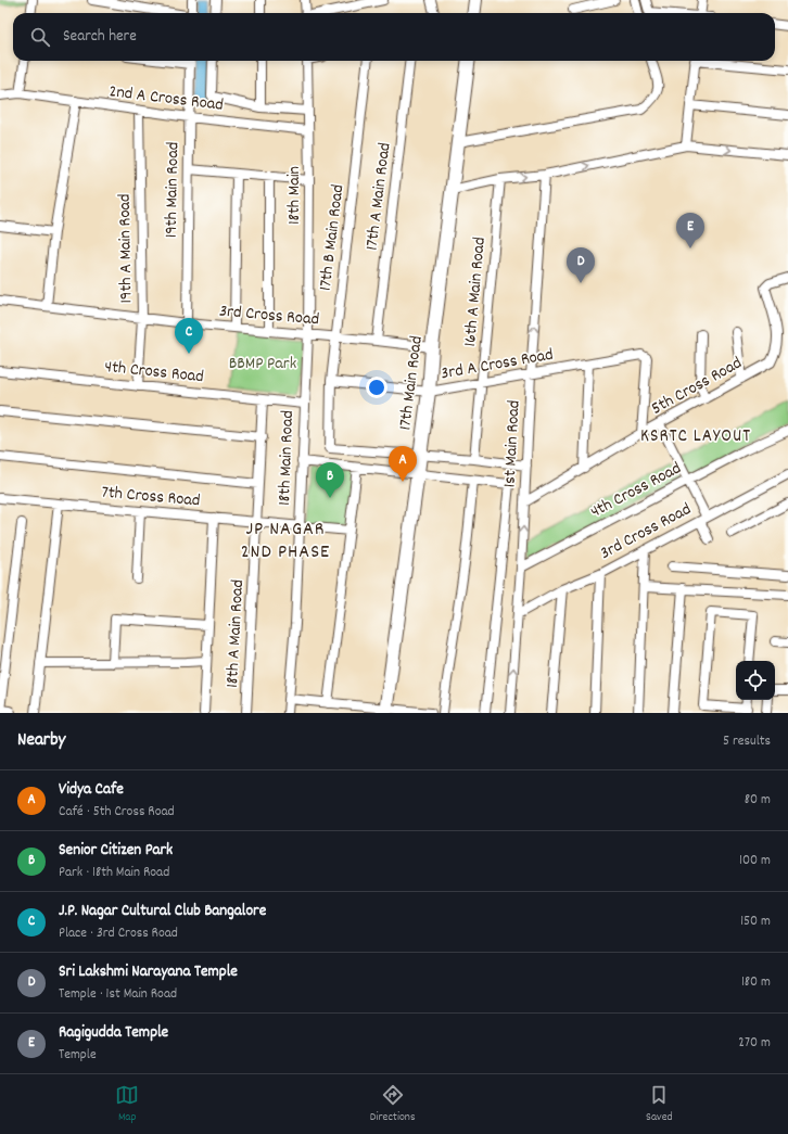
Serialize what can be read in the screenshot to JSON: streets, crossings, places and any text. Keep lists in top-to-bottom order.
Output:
{
  "streets": {
    "street": [
      "2nd A Cross Road",
      "19th Main Road",
      "18th Main",
      "17th A Main Road",
      "17th B Main Road",
      "19th A Main Road",
      "16th A Main Road",
      "3rd Cross Road",
      "3rd A Cross Road",
      "4th Cross Road",
      "17th Main Road",
      "5th Cross Road",
      "1st Main Road",
      "18th Main Road",
      "7th Cross Road",
      "18th A Main Road"
    ]
  },
  "crossings": [
    ["2nd A Cross Road", "19th Main Road"],
    ["2nd A Cross Road", "18th Main"],
    ["2nd A Cross Road", "19th A Main Road"],
    ["19th Main Road", "3rd Cross Road"],
    ["18th Main", "3rd Cross Road"],
    ["18th Main", "18th Main Road"],
    ["17th A Main Road", "3rd Cross Road"],
    ["17th B Main Road", "3rd Cross Road"],
    ["17th B Main Road", "3rd A Cross Road"],
    ["17th B Main Road", "17th Main Road"],
    ["19th A Main Road", "3rd Cross Road"],
    ["19th A Main Road", "4th Cross Road"],
    ["16th A Main Road", "3rd A Cross Road"],
    ["3rd Cross Road", "17th Main Road"],
    ["3rd Cross Road", "1st Main Road"],
    ["3rd Cross Road", "18th Main Road"],
    ["3rd A Cross Road", "17th Main Road"],
    ["3rd A Cross Road", "5th Cross Road"],
    ["3rd A Cross Road", "1st Main Road"],
    ["4th Cross Road", "1st Main Road"],
    ["4th Cross Road", "18th Main Road"],
    ["4th Cross Road", "18th A Main Road"],
    ["5th Cross Road", "1st Main Road"],
    ["18th Main Road", "7th Cross Road"],
    ["7th Cross Road", "18th A Main Road"]
  ],
  "districts": ["KSRTC LAYOUT", "JP NAGAR 2ND PHASE"],
  "parks": ["BBMP Park"],
  "page": {
    "search": "Search here",
    "pins": [
      "E",
      "D",
      "C",
      "A",
      "B"
    ],
    "heading": ["Nearby", "5 results"],
    "list": [
      {
        "mark": "A",
        "name": "Vidya Cafe",
        "note": "Café · 5th Cross Road",
        "value": "80 m"
      },
      {
        "mark": "B",
        "name": "Senior Citizen Park",
        "note": "Park · 18th Main Road",
        "value": "100 m"
      },
      {
        "mark": "C",
        "name": "J.P. Nagar Cultural Club Bangalore",
        "note": "Place · 3rd Cross Road",
        "value": "150 m"
      },
      {
        "mark": "D",
        "name": "Sri Lakshmi Narayana Temple",
        "note": "Temple · 1st Main Road",
        "value": "180 m"
      },
      {
        "mark": "E",
        "name": "Ragigudda Temple",
        "note": "Temple",
        "value": "270 m"
      }
    ],
    "nav": ["Map", "Directions", "Saved"]
  }
}
